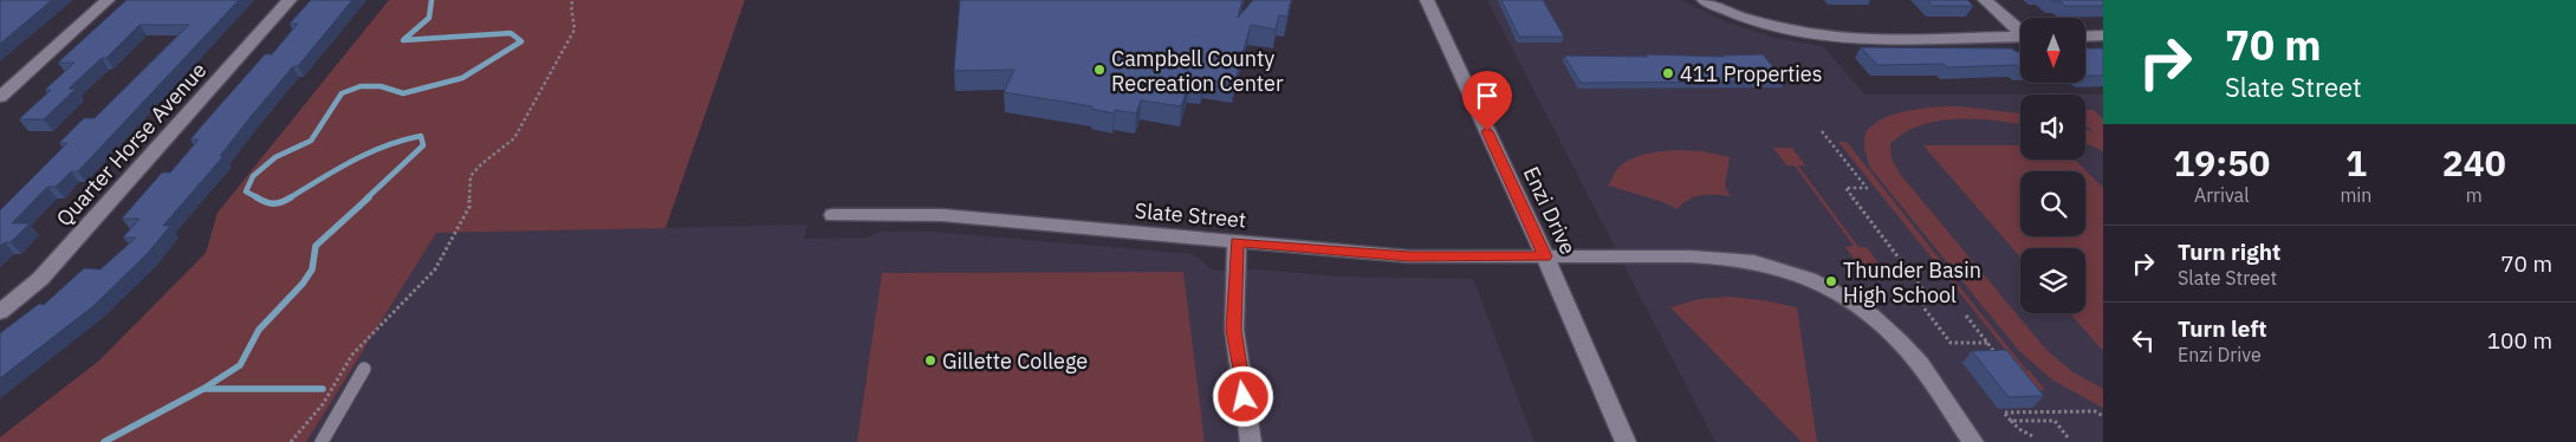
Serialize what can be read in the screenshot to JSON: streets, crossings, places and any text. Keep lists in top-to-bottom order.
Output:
{
  "streets": {
    "street": ["Quarter Horse Avenue", "Enzi Drive", "Slate Street"]
  },
  "crossings": [
    ["Enzi Drive", "Slate Street"]
  ],
  "places": [
    "Campbell County Recreation Center",
    "411 Properties",
    "Thunder Basin High School",
    "Gillette College"
  ],
  "north": "bottom",
  "page": {
    "turn": ["70 m", "Slate Street"],
    "eta": [
      "19:50",
      "Arrival",
      "1",
      "min",
      "240",
      "m"
    ],
    "list": [
      {
        "name": "Turn right",
        "note": "Slate Street",
        "value": "70 m"
      },
      {
        "name": "Turn left",
        "note": "Enzi Drive",
        "value": "100 m"
      }
    ]
  }
}
